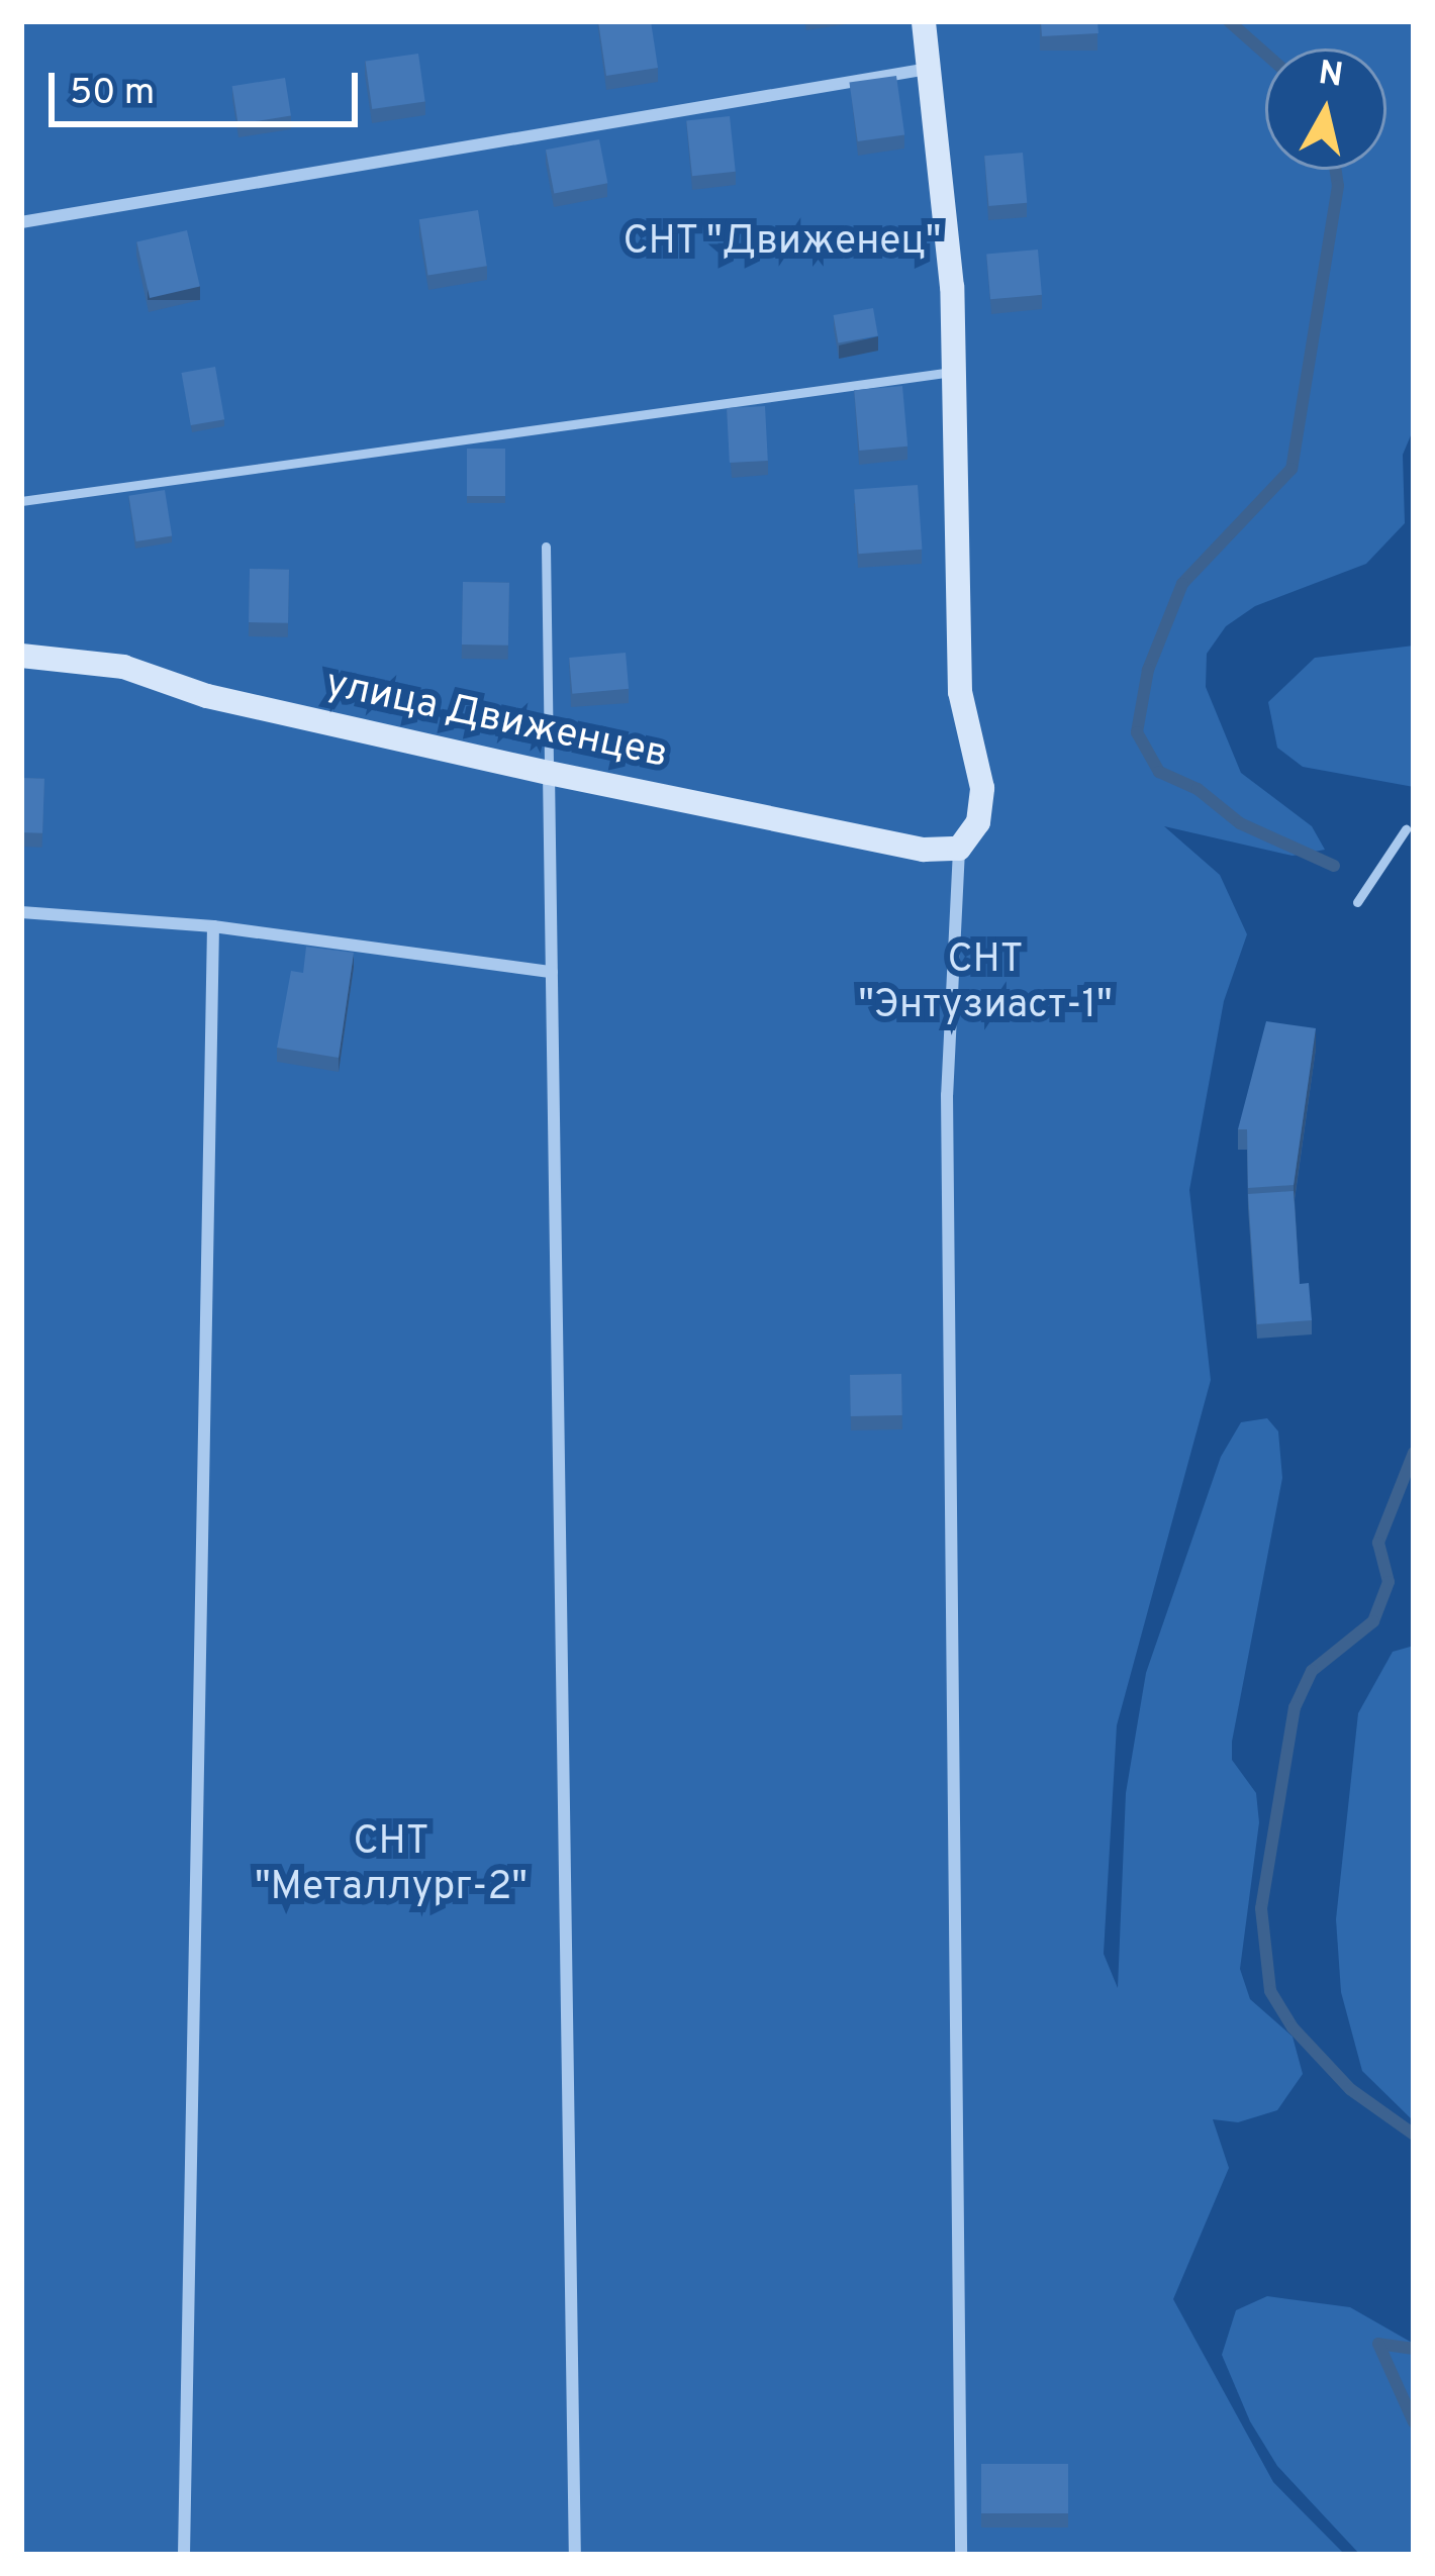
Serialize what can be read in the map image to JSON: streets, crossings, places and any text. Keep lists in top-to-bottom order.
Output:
{
  "streets": {
    "street": ["улица Движенцев"]
  },
  "parks": ["СНТ \"Движенец\"", "СНТ \"Энтузиаст-1\"", "СНТ \"Металлург-2\""],
  "scale_bar": "50 m",
  "north": "top"
}
